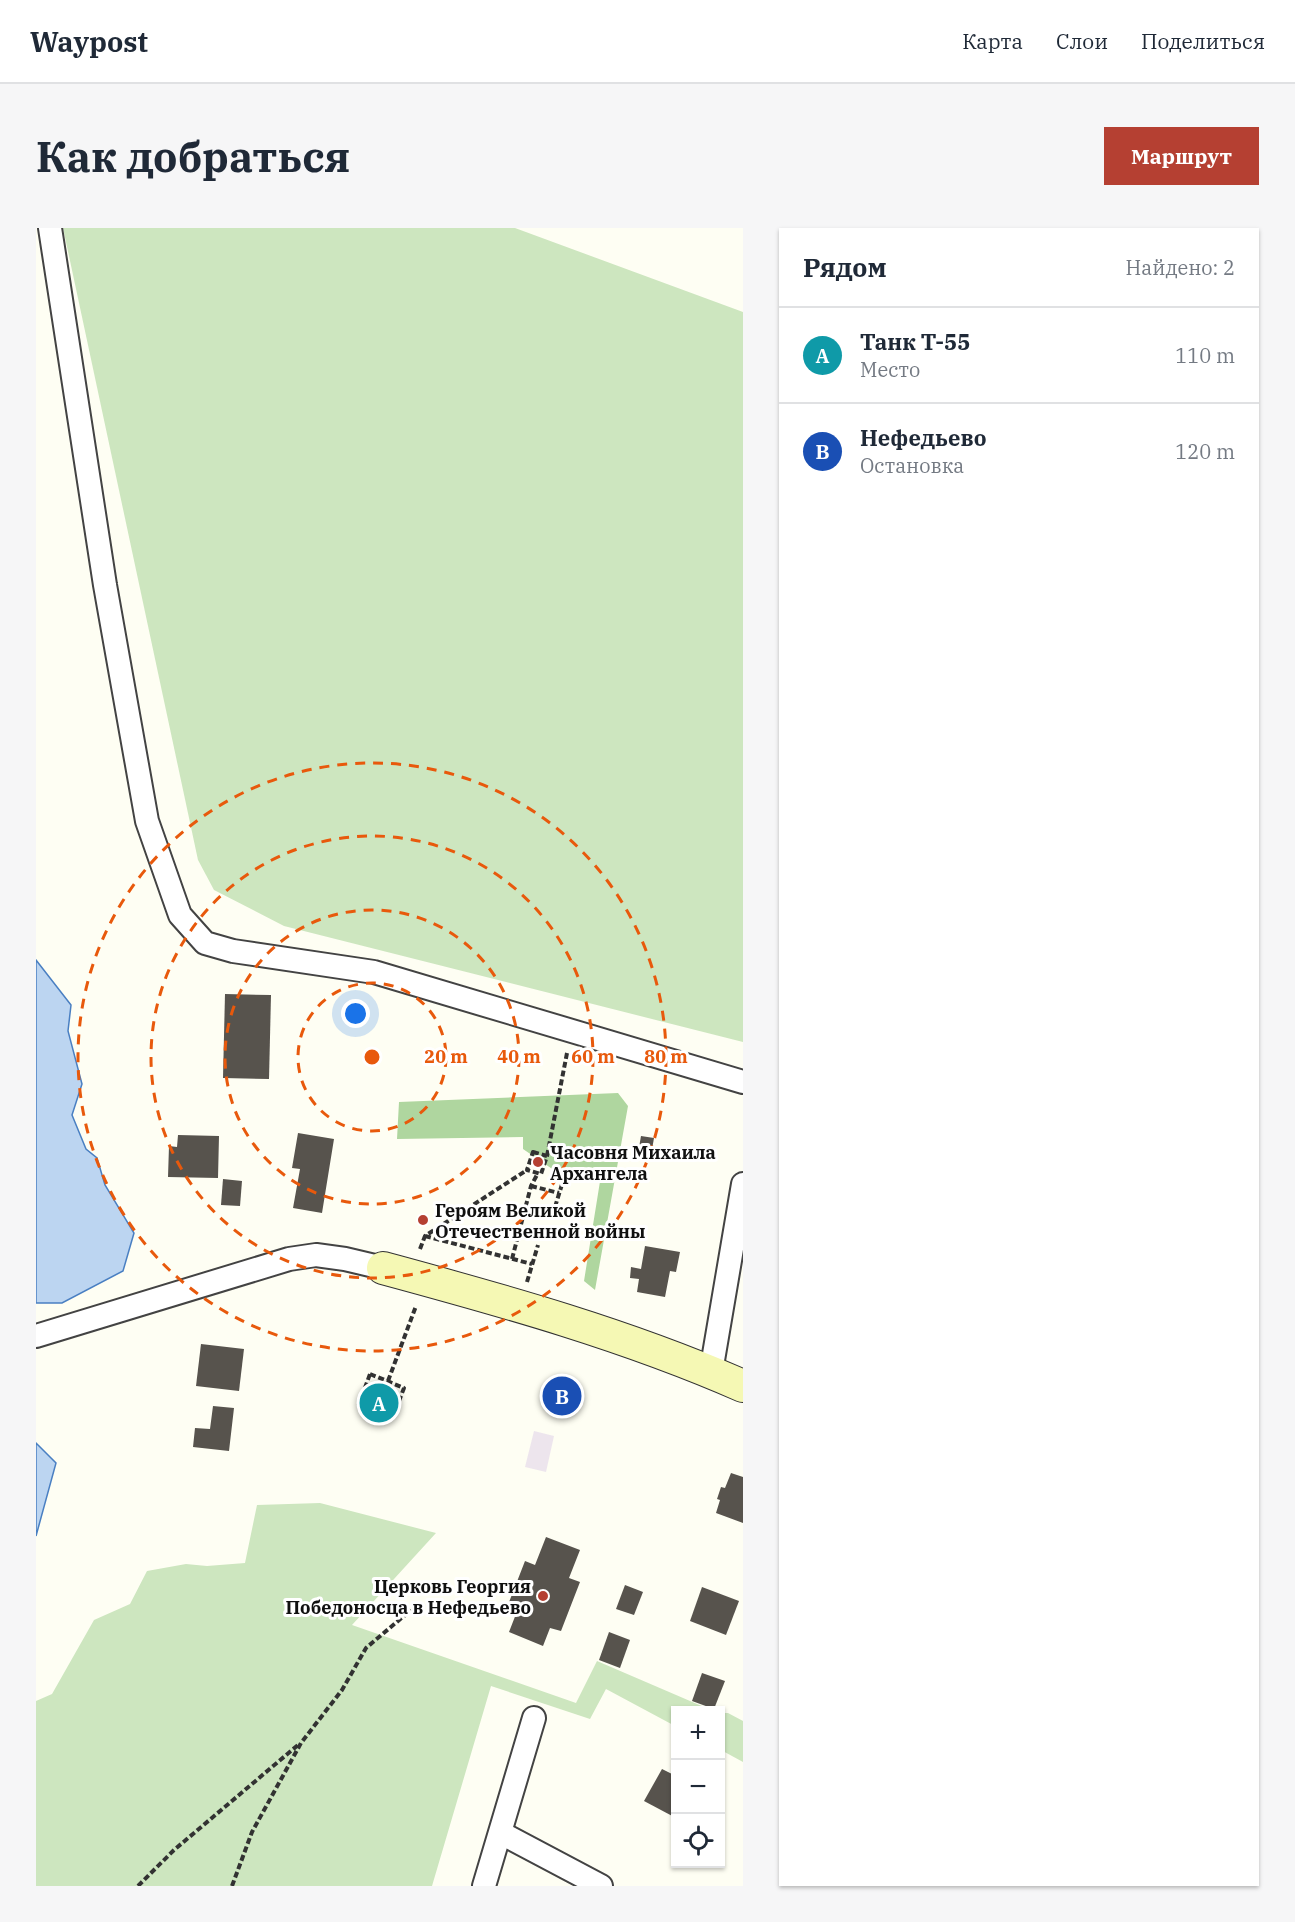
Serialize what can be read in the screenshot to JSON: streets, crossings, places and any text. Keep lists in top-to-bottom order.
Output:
{
  "places": ["Часовня Михаила Архангела", "Героям Великой Отечественной войны", "Церковь Георгия Победоносца в Нефедьево"],
  "page": {
    "header": "Waypost",
    "nav": ["Карта", "Слои", "Поделиться"],
    "buttons": "Маршрут",
    "title": "Как добраться",
    "heading": ["Рядом", "Найдено: 2"],
    "list": [
      {
        "mark": "A",
        "name": "Танк Т-55",
        "note": "Место",
        "value": "110 m"
      },
      {
        "mark": "B",
        "name": "Нефедьево",
        "note": "Остановка",
        "value": "120 m"
      }
    ],
    "pins": ["B", "A"],
    "map_buttons": ["+", "−"]
  },
  "rings": [
    "20 m",
    "40 m",
    "60 m",
    "80 m"
  ]
}
